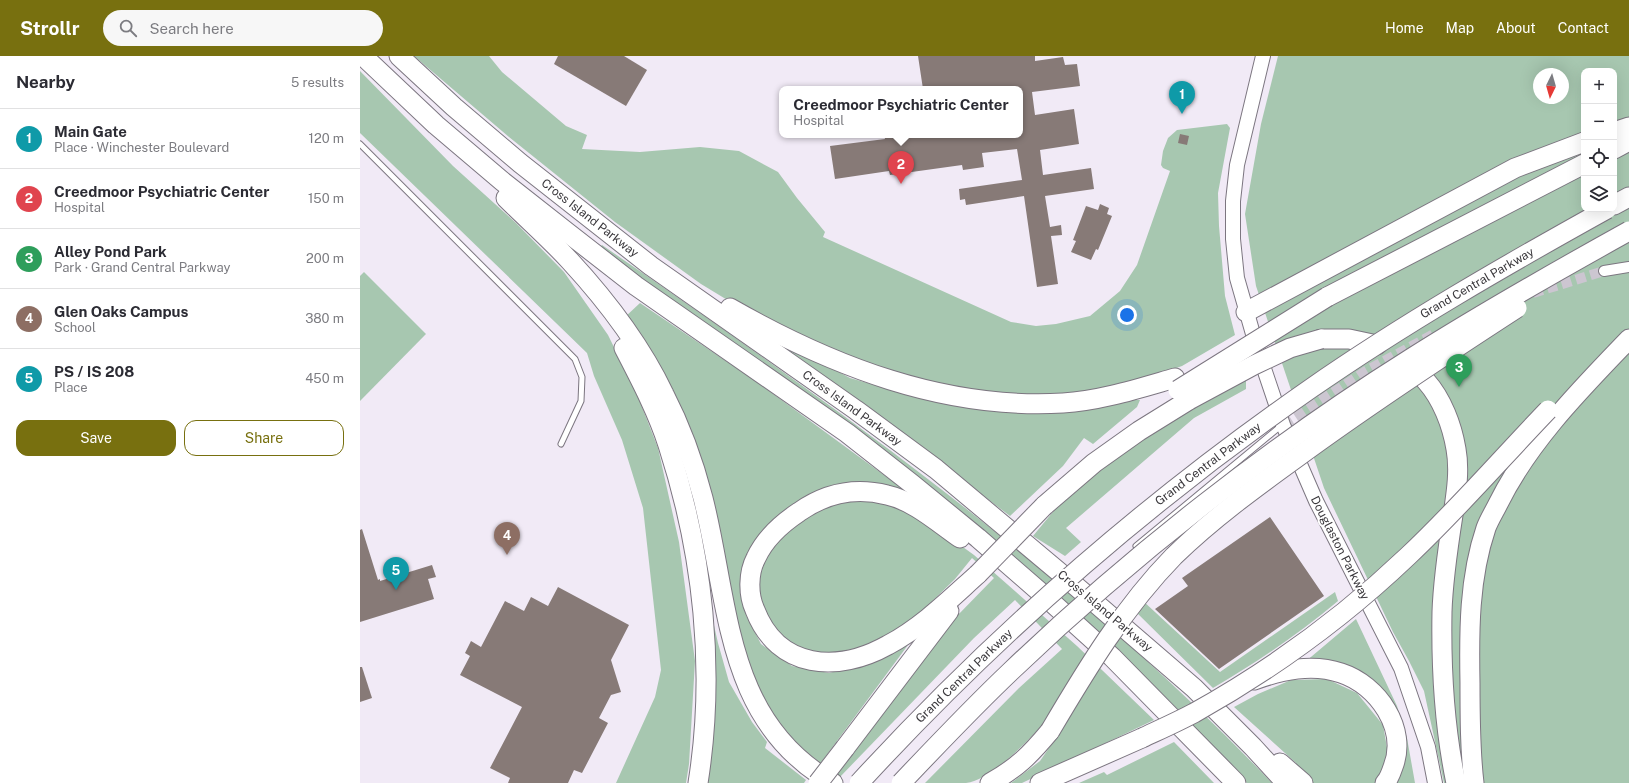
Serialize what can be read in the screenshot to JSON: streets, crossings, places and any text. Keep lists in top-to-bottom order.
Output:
{
  "streets": {
    "highway": ["Cross Island Parkway", "Grand Central Parkway"],
    "main road": ["Douglaston Parkway"]
  },
  "north": "bottom",
  "page": {
    "header": "Strollr",
    "search": "Search here",
    "nav": [
      "Home",
      "Map",
      "About",
      "Contact"
    ],
    "heading": ["Nearby", "5 results"],
    "map_buttons": ["+", "−"],
    "pins": [
      "1",
      "2",
      "3",
      "4",
      "5"
    ],
    "popup": ["Creedmoor Psychiatric Center", "Hospital"],
    "list": [
      {
        "mark": "1",
        "name": "Main Gate",
        "note": "Place · Winchester Boulevard",
        "value": "120 m"
      },
      {
        "mark": "2",
        "name": "Creedmoor Psychiatric Center",
        "note": "Hospital",
        "value": "150 m"
      },
      {
        "mark": "3",
        "name": "Alley Pond Park",
        "note": "Park · Grand Central Parkway",
        "value": "200 m"
      },
      {
        "mark": "4",
        "name": "Glen Oaks Campus",
        "note": "School",
        "value": "380 m"
      },
      {
        "mark": "5",
        "name": "PS / IS 208",
        "note": "Place",
        "value": "450 m"
      }
    ],
    "buttons": ["Save", "Share"]
  }
}
